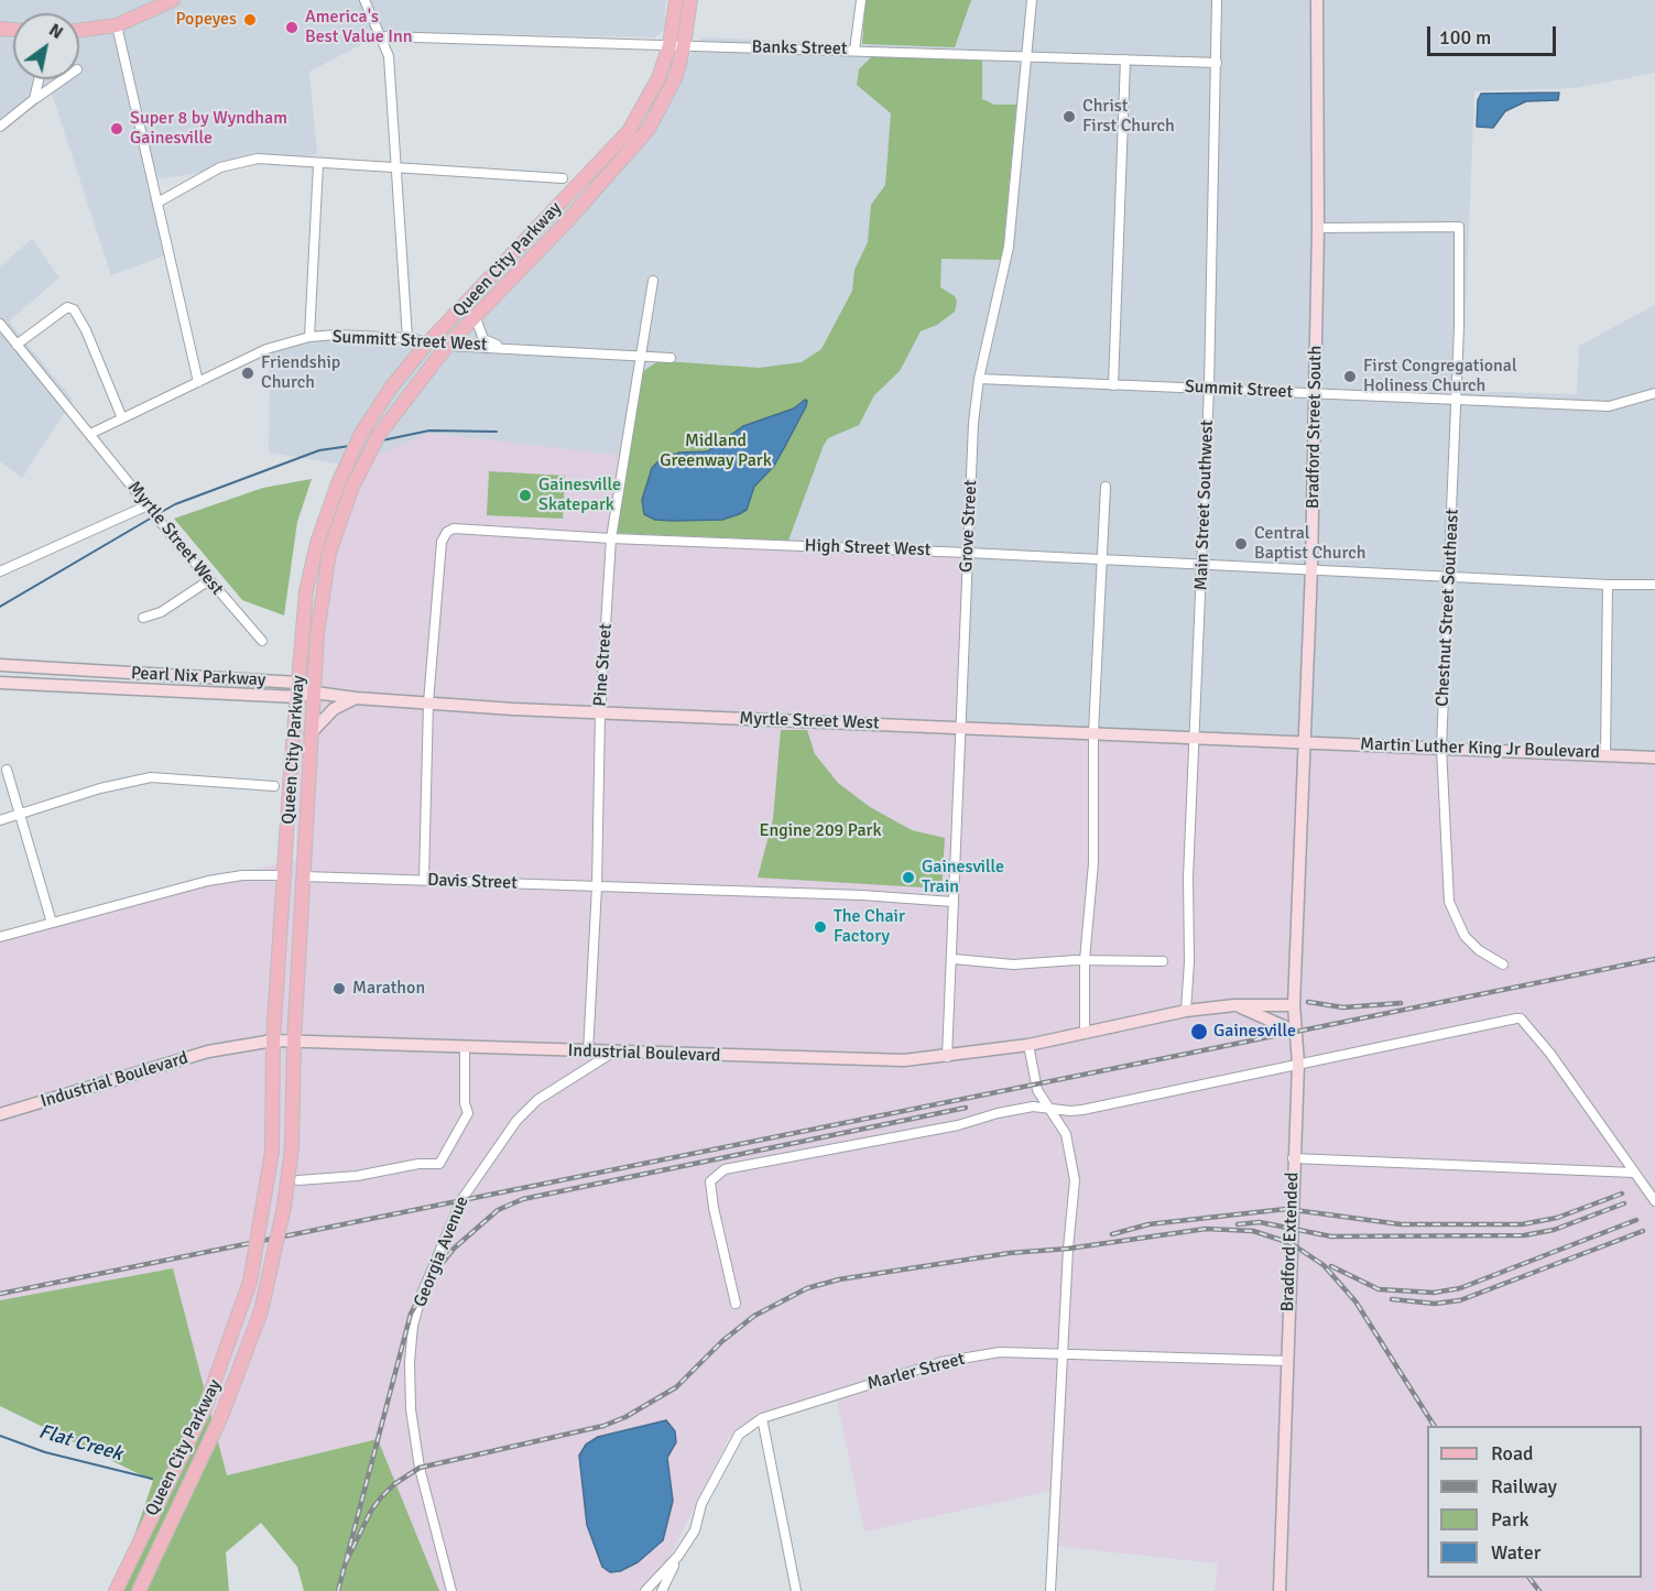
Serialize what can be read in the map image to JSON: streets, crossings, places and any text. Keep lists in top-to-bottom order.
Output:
{
  "streets": {
    "main road": ["Queen City Parkway", "Davis Street"],
    "street": [
      "Banks Street",
      "Summitt Street West",
      "Summit Street",
      "Bradford Street South",
      "Main Street Southwest",
      "Grove Street",
      "Myrtle Street West",
      "High Street West",
      "Chestnut Street Southeast",
      "Pine Street",
      "Pearl Nix Parkway",
      "Martin Luther King Jr Boulevard",
      "Industrial Boulevard",
      "Bradford Extended",
      "Georgia Avenue",
      "Marler Street"
    ]
  },
  "crossings": [
    ["Banks Street", "Queen City Parkway"],
    ["Banks Street", "Main Street Southwest"],
    ["Banks Street", "Grove Street"],
    ["Queen City Parkway", "Summitt Street West"],
    ["Queen City Parkway", "Myrtle Street West"],
    ["Queen City Parkway", "Pearl Nix Parkway"],
    ["Queen City Parkway", "Davis Street"],
    ["Queen City Parkway", "Industrial Boulevard"],
    ["Summitt Street West", "Myrtle Street West"],
    ["Summitt Street West", "Pine Street"],
    ["Summit Street", "Bradford Street South"],
    ["Summit Street", "Main Street Southwest"],
    ["Summit Street", "Grove Street"],
    ["Summit Street", "Chestnut Street Southeast"],
    ["Bradford Street South", "Myrtle Street West"],
    ["Bradford Street South", "High Street West"],
    ["Bradford Street South", "Chestnut Street Southeast"],
    ["Bradford Street South", "Martin Luther King Jr Boulevard"],
    ["Bradford Street South", "Bradford Extended"],
    ["Main Street Southwest", "Myrtle Street West"],
    ["Main Street Southwest", "High Street West"],
    ["Main Street Southwest", "Industrial Boulevard"],
    ["Grove Street", "Myrtle Street West"],
    ["Grove Street", "High Street West"],
    ["Grove Street", "Davis Street"],
    ["Grove Street", "Industrial Boulevard"],
    ["Myrtle Street West", "High Street West"],
    ["Myrtle Street West", "Pine Street"],
    ["Myrtle Street West", "Pearl Nix Parkway"],
    ["Myrtle Street West", "Martin Luther King Jr Boulevard"],
    ["High Street West", "Chestnut Street Southeast"],
    ["High Street West", "Pine Street"],
    ["Chestnut Street Southeast", "Martin Luther King Jr Boulevard"],
    ["Pine Street", "Davis Street"],
    ["Pine Street", "Industrial Boulevard"],
    ["Industrial Boulevard", "Bradford Extended"],
    ["Industrial Boulevard", "Georgia Avenue"],
    ["Bradford Extended", "Marler Street"]
  ],
  "water": ["Flat Creek"],
  "parks": ["Midland Greenway Park", "Engine 209 Park"],
  "places": [
    "Popeyes",
    "America's Best Value Inn",
    "Christ First Church",
    "Super 8 by Wyndham Gainesville",
    "Friendship Church",
    "First Congregational Holiness Church",
    "Gainesville Skatepark",
    "Central Baptist Church",
    "Gainesville Train",
    "The Chair Factory",
    "Marathon",
    "Gainesville"
  ],
  "legend": [
    "Road",
    "Railway",
    "Park",
    "Water"
  ],
  "scale_bar": "100 m",
  "north": "top right"
}
